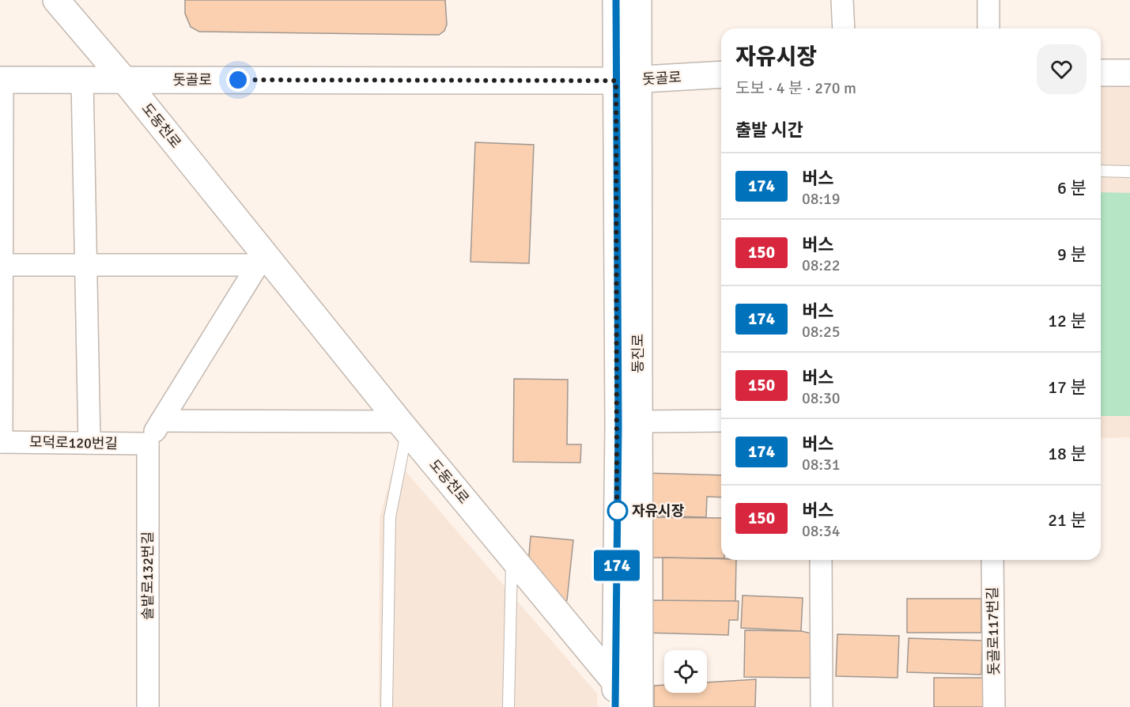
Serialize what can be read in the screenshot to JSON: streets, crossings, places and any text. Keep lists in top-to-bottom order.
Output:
{
  "streets": {
    "street": [
      "돗골로",
      "도동천로",
      "동진로",
      "모덕로120번길",
      "솔밭로132번길",
      "돗골로117번길"
    ]
  },
  "crossings": [
    ["돗골로", "도동천로"],
    ["돗골로", "동진로"],
    ["도동천로", "동진로"],
    ["모덕로120번길", "솔밭로132번길"]
  ],
  "places": ["자유시장"],
  "lines": ["bus line 174"],
  "page": {
    "on_map": "174",
    "heading": [
      ["자유시장", "도보 · 4 분 · 270 m"],
      "출발 시간"
    ],
    "list": [
      {
        "mark": "174",
        "name": "버스",
        "note": "08:19",
        "value": "6 분"
      },
      {
        "mark": "150",
        "name": "버스",
        "note": "08:22",
        "value": "9 분"
      },
      {
        "mark": "174",
        "name": "버스",
        "note": "08:25",
        "value": "12 분"
      },
      {
        "mark": "150",
        "name": "버스",
        "note": "08:30",
        "value": "17 분"
      },
      {
        "mark": "174",
        "name": "버스",
        "note": "08:31",
        "value": "18 분"
      },
      {
        "mark": "150",
        "name": "버스",
        "note": "08:34",
        "value": "21 분"
      }
    ]
  }
}
